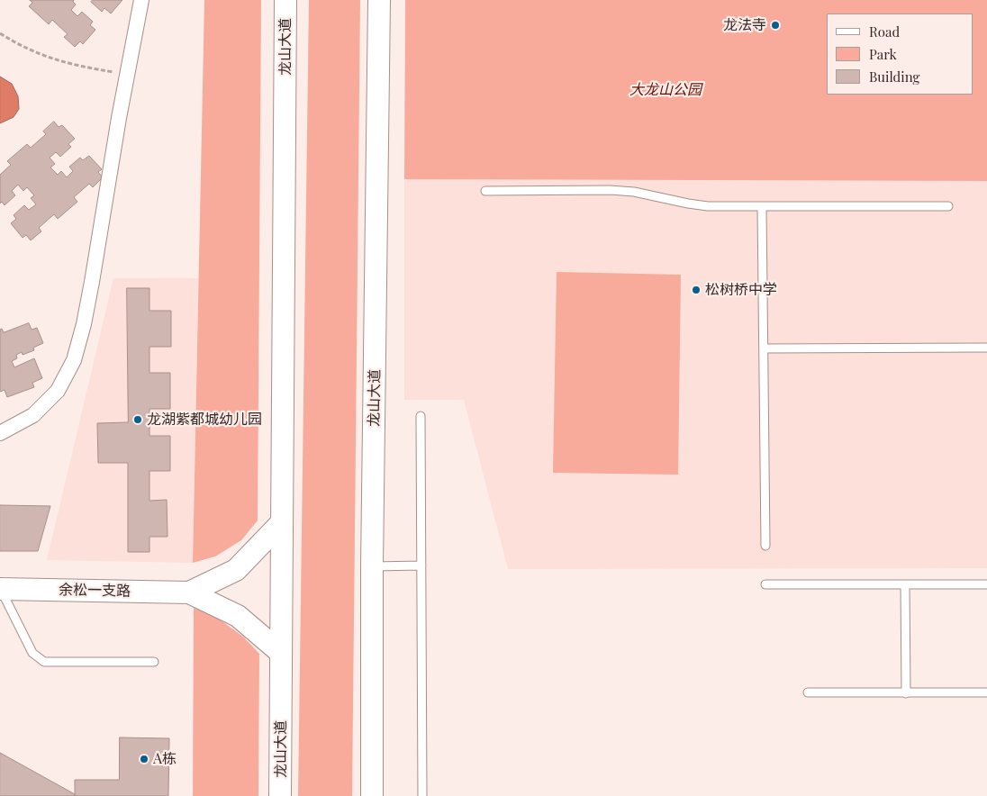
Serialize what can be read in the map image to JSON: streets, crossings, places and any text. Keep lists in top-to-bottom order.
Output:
{
  "streets": {
    "main road": ["龙山大道", "余松一支路"]
  },
  "parks": ["大龙山公园"],
  "places": [
    "龙法寺",
    "松树桥中学",
    "龙湖紫都城幼儿园",
    "A栋"
  ],
  "legend": ["Road", "Park", "Building"]
}
